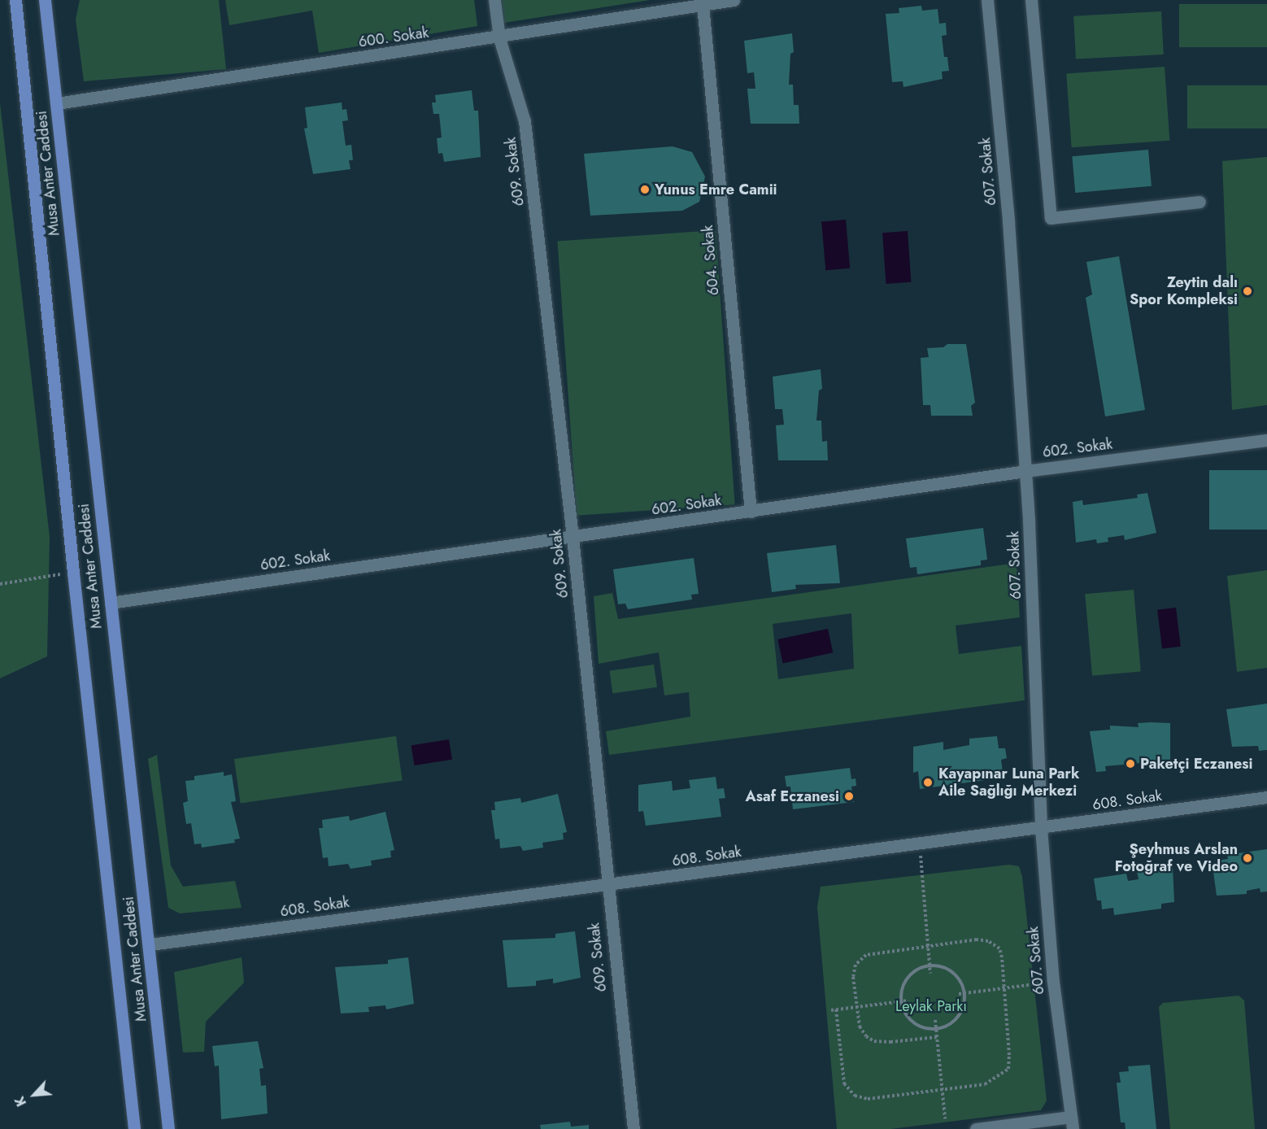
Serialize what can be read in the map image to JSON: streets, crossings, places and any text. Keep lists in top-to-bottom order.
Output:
{
  "streets": {
    "main road": ["Musa Anter Caddesi"],
    "street": [
      "600. Sokak",
      "609. Sokak",
      "607. Sokak",
      "604. Sokak",
      "602. Sokak",
      "608. Sokak"
    ]
  },
  "crossings": [
    ["600. Sokak", "609. Sokak"],
    ["600. Sokak", "Musa Anter Caddesi"],
    ["600. Sokak", "604. Sokak"],
    ["609. Sokak", "602. Sokak"],
    ["609. Sokak", "608. Sokak"],
    ["607. Sokak", "602. Sokak"],
    ["607. Sokak", "608. Sokak"],
    ["Musa Anter Caddesi", "602. Sokak"],
    ["Musa Anter Caddesi", "608. Sokak"],
    ["604. Sokak", "602. Sokak"]
  ],
  "parks": ["Leylak Parkı"],
  "places": [
    "Yunus Emre Camii",
    "Zeytin dalı Spor Kompleksi",
    "Paketçi Eczanesi",
    "Kayapınar Luna Park Aile Sağlığı Merkezi",
    "Asaf Eczanesi",
    "Şeyhmus Arslan Fotoğraf ve Video"
  ],
  "north": "bottom left"
}
